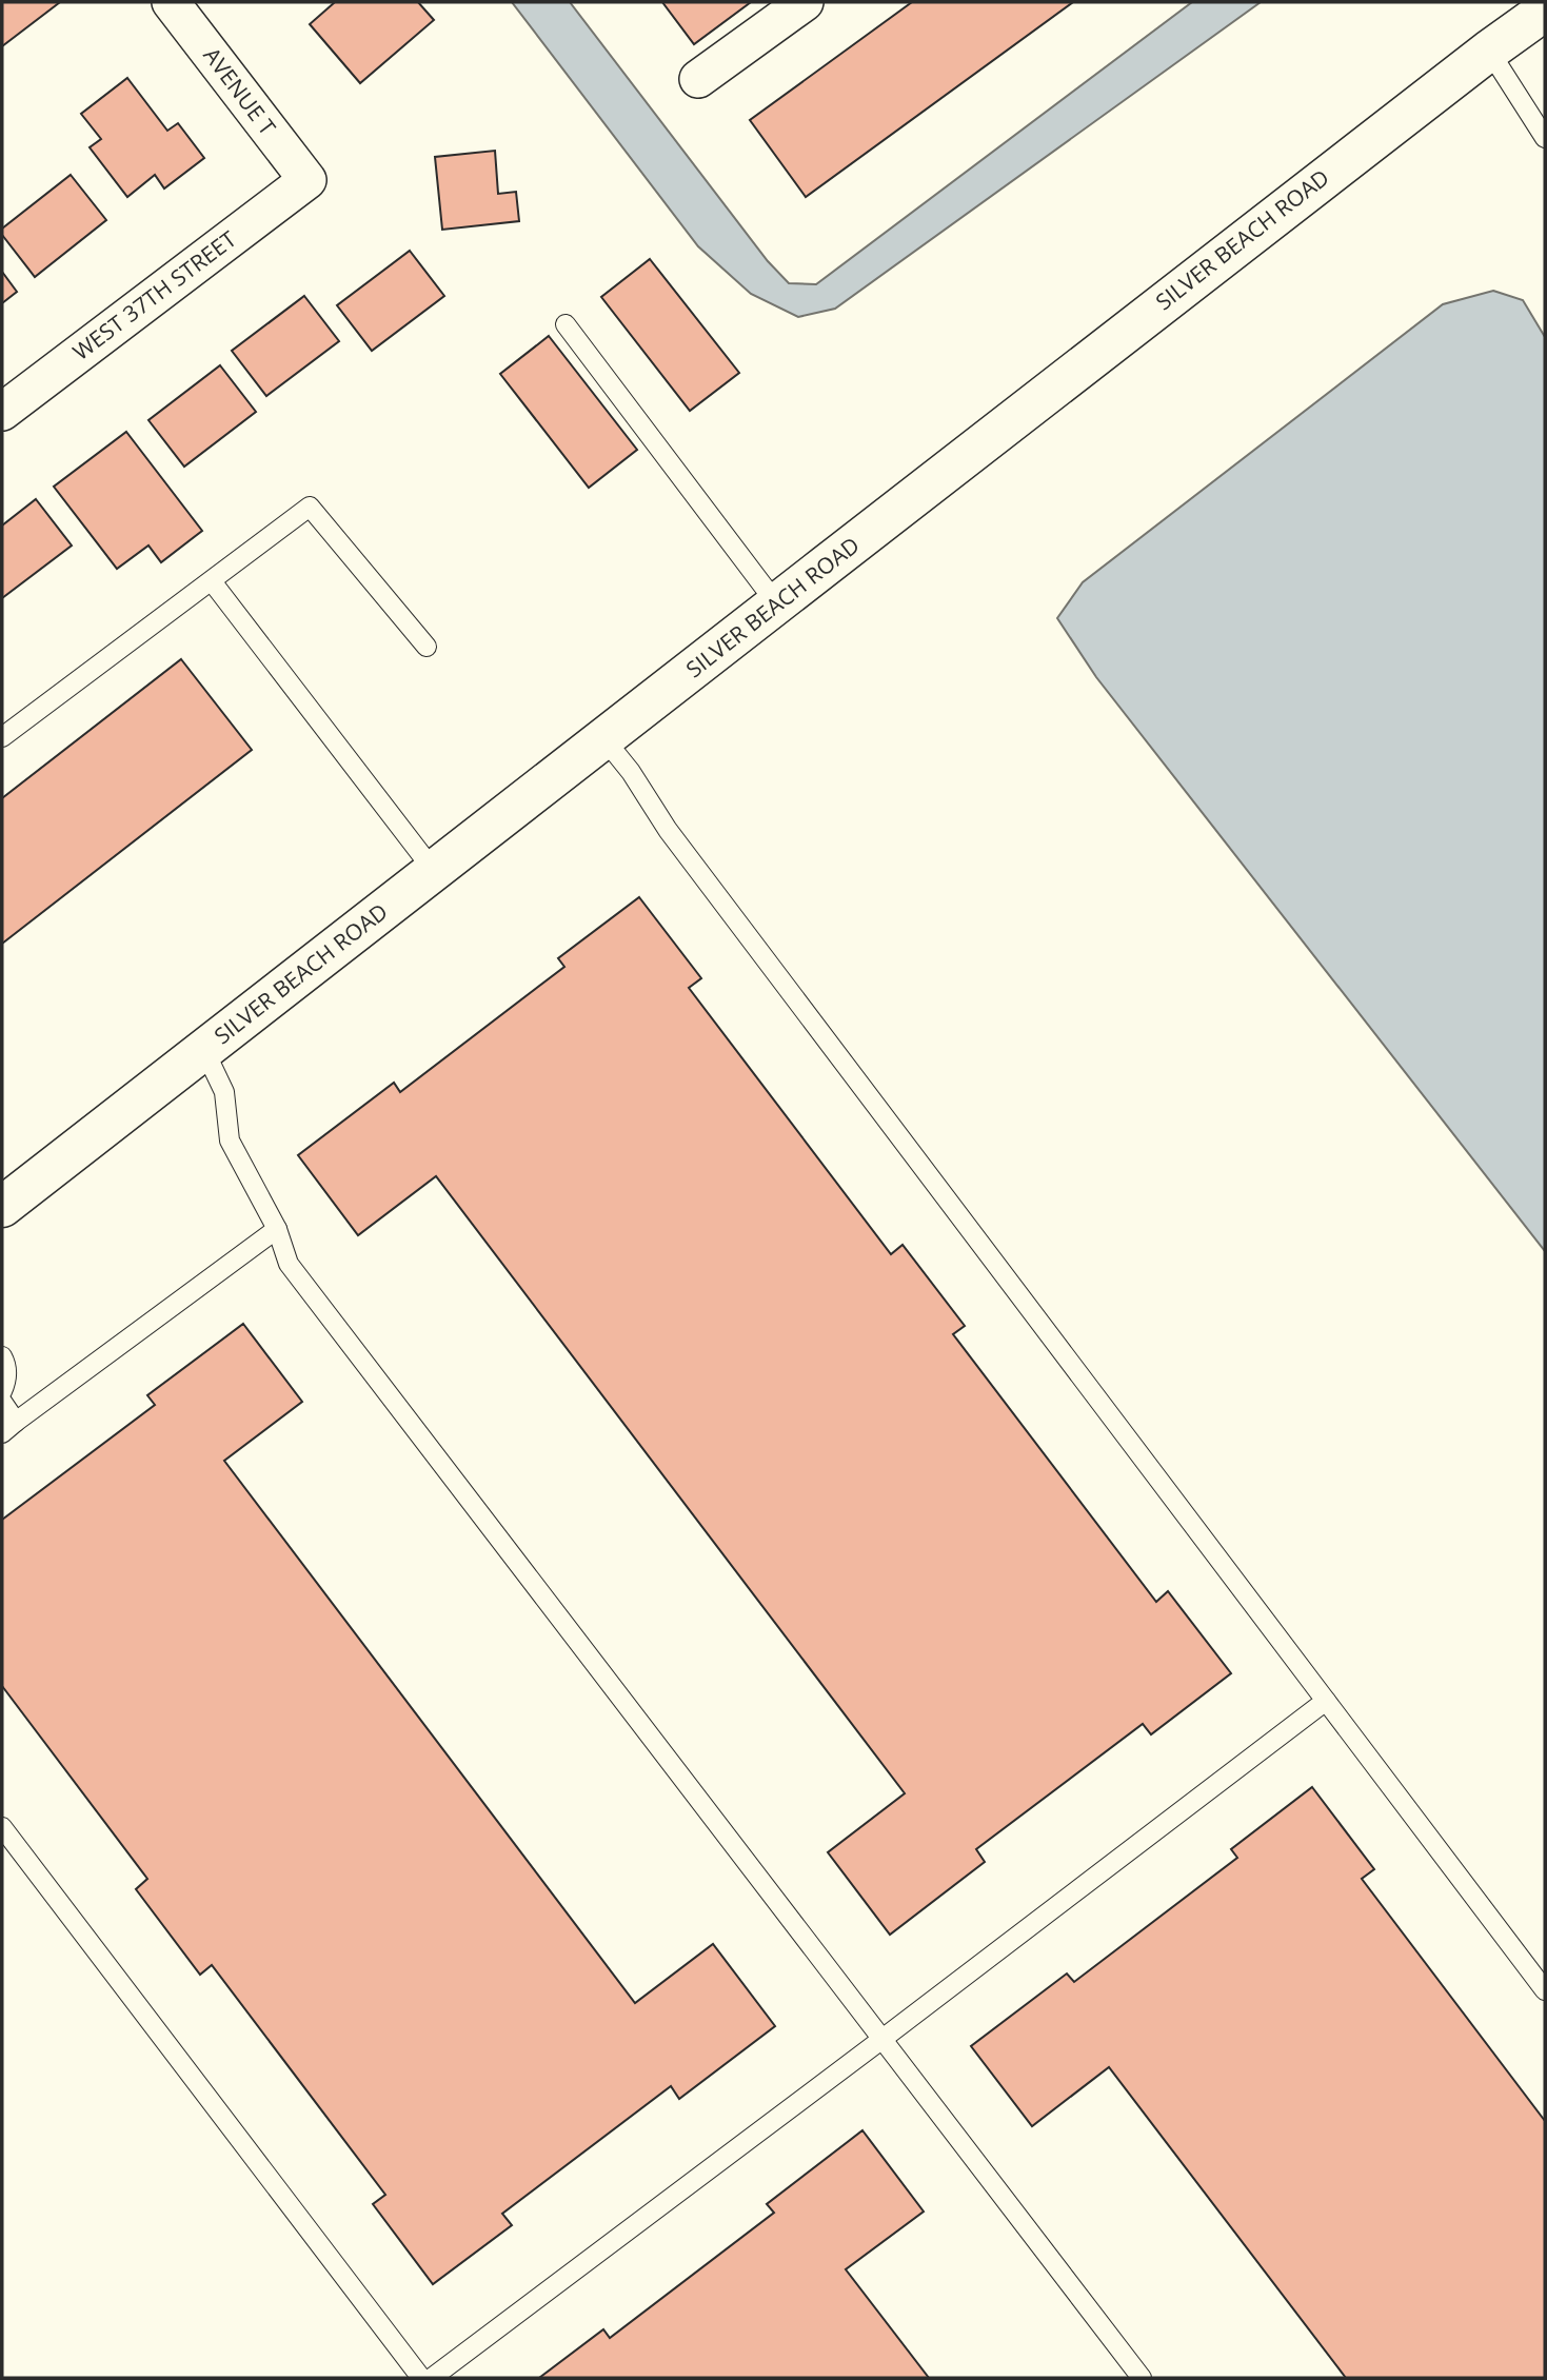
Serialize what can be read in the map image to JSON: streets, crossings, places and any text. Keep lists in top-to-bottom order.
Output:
{
  "streets": {
    "street": ["AVENUE T", "SILVER BEACH ROAD", "WEST 37TH STREET"]
  },
  "crossings": [
    ["AVENUE T", "WEST 37TH STREET"]
  ]
}
